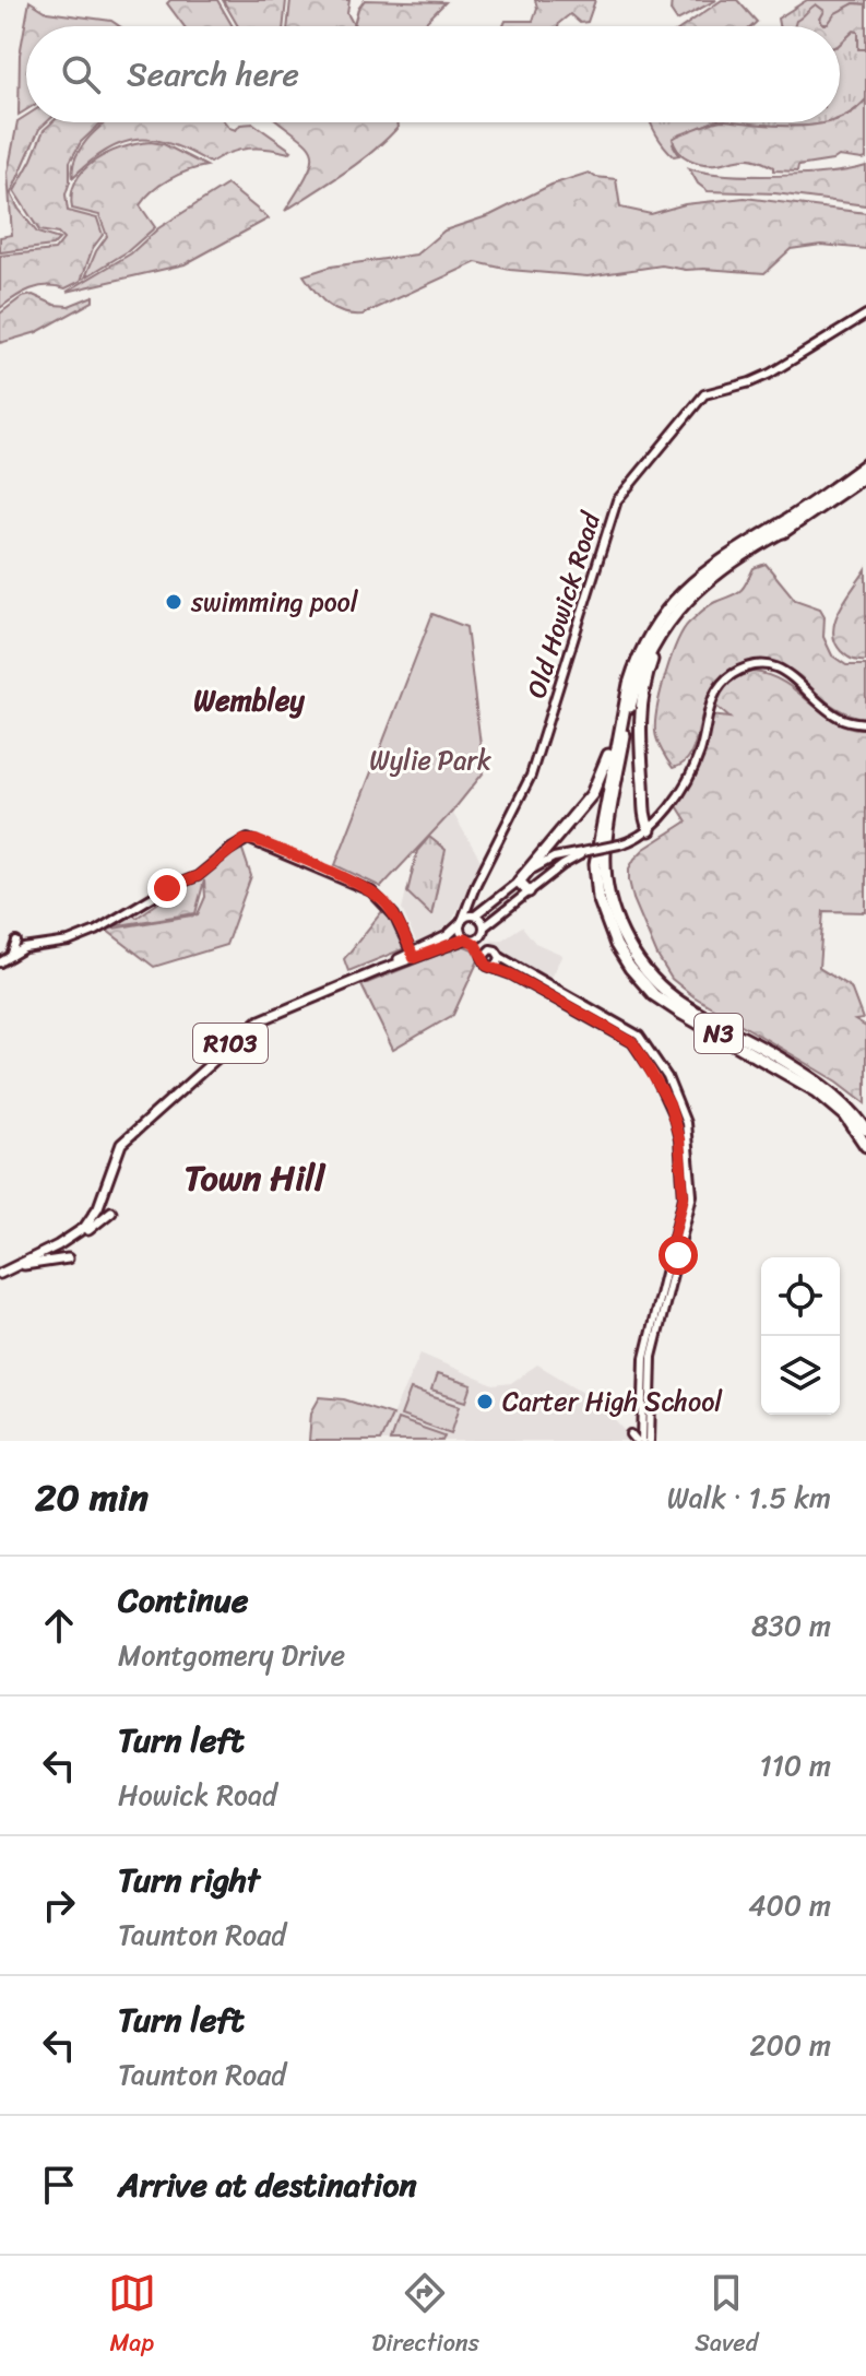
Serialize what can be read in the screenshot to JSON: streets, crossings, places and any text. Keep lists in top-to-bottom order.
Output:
{
  "streets": {
    "highway": ["N3"],
    "main road": ["R103"],
    "street": ["Old Howick Road"]
  },
  "crossings": [
    ["Old Howick Road", "R103"]
  ],
  "districts": ["Wembley", "Town Hill"],
  "parks": ["Wylie Park"],
  "places": ["swimming pool", "Carter High School"],
  "page": {
    "search": "Search here",
    "heading": ["20 min", "Walk · 1.5 km"],
    "list": [
      ["Continue", "Montgomery Drive", "830 m"],
      ["Turn left", "Howick Road", "110 m"],
      ["Turn right", "Taunton Road", "400 m"],
      ["Turn left", "Taunton Road", "200 m"],
      "Arrive at destination"
    ],
    "nav": ["Map", "Directions", "Saved"]
  }
}
